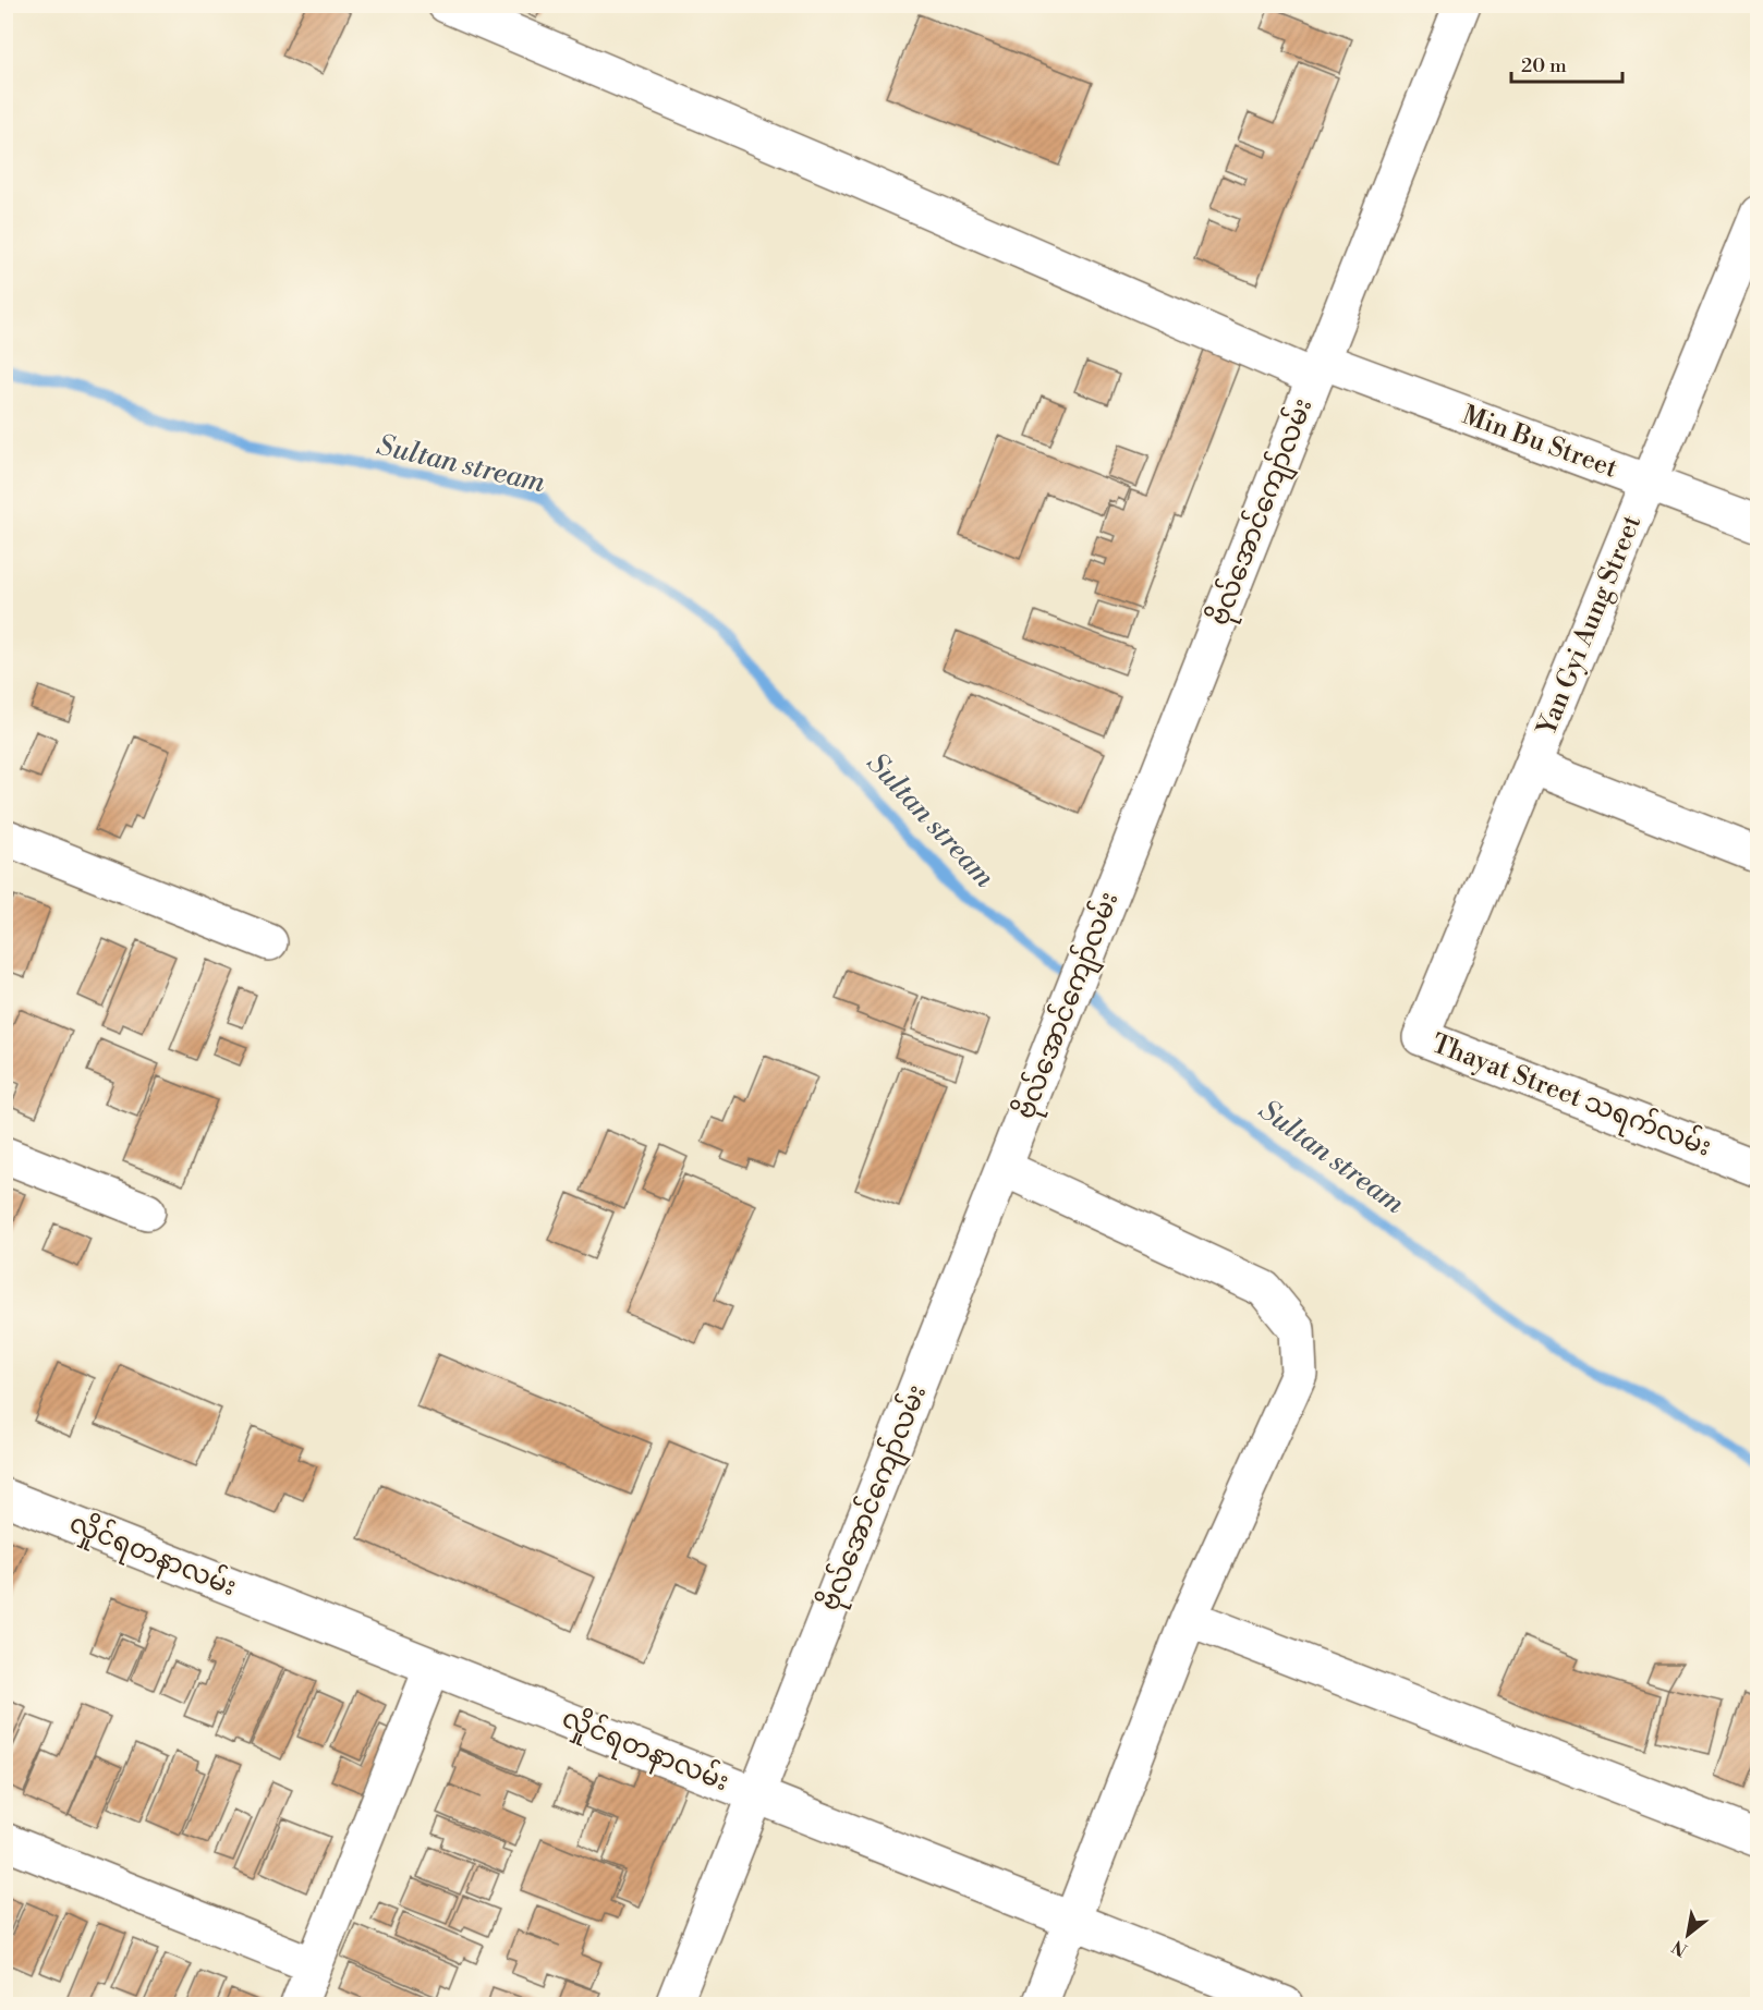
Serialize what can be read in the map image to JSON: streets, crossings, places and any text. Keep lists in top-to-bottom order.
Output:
{
  "streets": {
    "street": [
      "Min Bu Street",
      "ဗိုလ်အောင်ကျော်လမ်း",
      "Yan Gyi Aung Street",
      "Thayat Street သရက်လမ်း",
      "လှိုင်ရတနာလမ်း"
    ]
  },
  "crossings": [
    ["Min Bu Street", "ဗိုလ်အောင်ကျော်လမ်း"],
    ["Min Bu Street", "Yan Gyi Aung Street"],
    ["ဗိုလ်အောင်ကျော်လမ်း", "လှိုင်ရတနာလမ်း"],
    ["Yan Gyi Aung Street", "Thayat Street သရက်လမ်း"]
  ],
  "water": ["Sultan stream"],
  "scale_bar": "20 m",
  "north": "bottom left"
}
